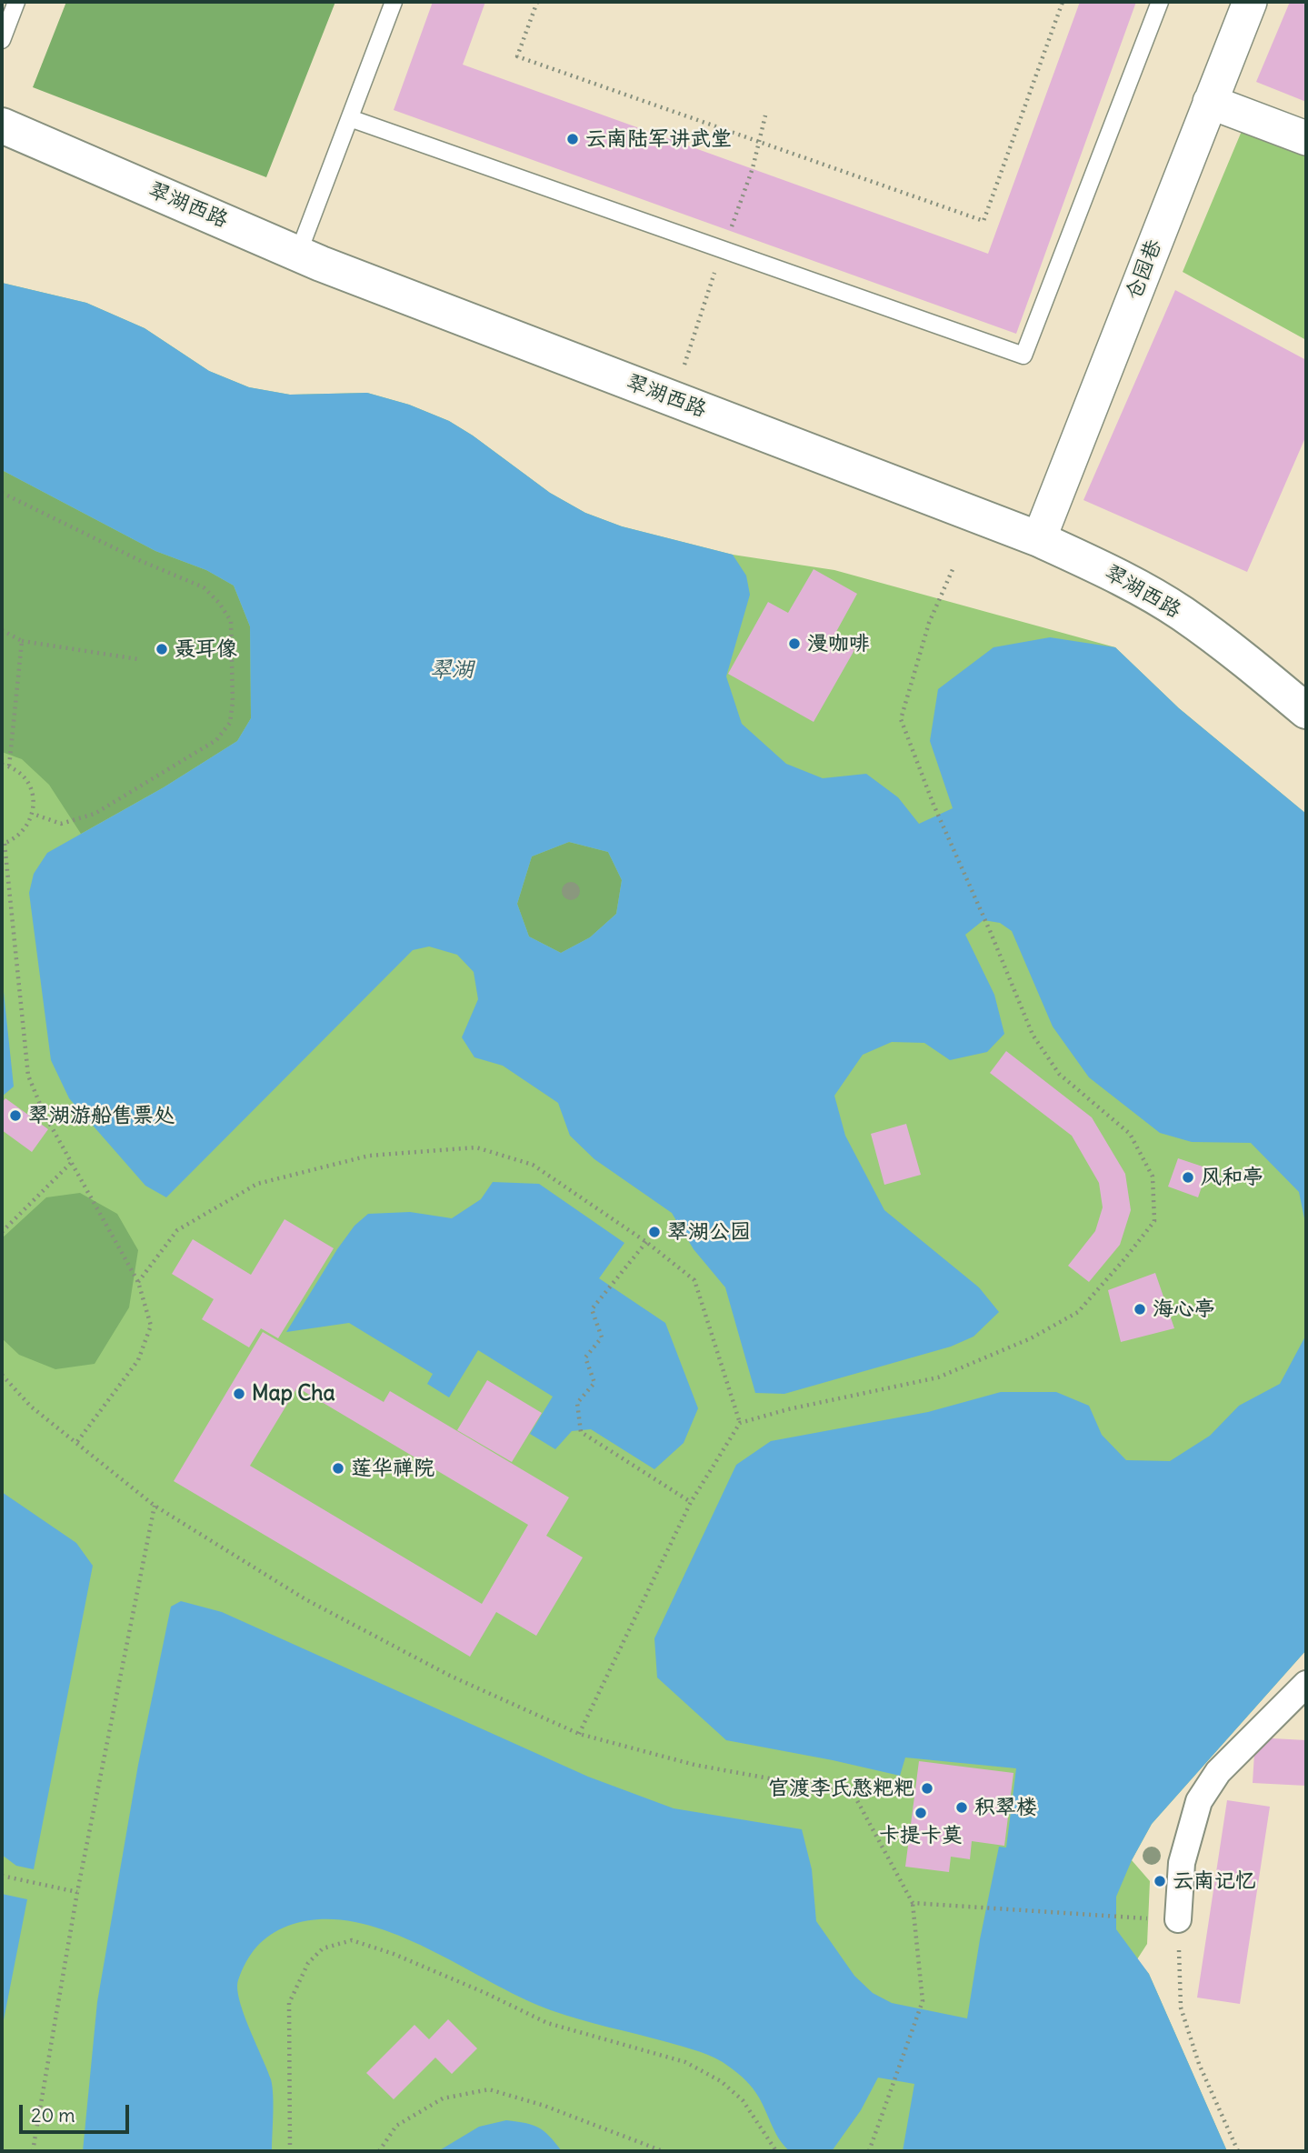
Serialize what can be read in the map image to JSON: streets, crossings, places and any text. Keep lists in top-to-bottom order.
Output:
{
  "streets": {
    "street": ["翠湖西路", "仓园巷"]
  },
  "crossings": [
    ["翠湖西路", "仓园巷"]
  ],
  "water": ["翠湖"],
  "places": [
    "云南陆军讲武堂",
    "漫咖啡",
    "聂耳像",
    "翠湖游船售票处",
    "风和亭",
    "翠湖公园",
    "海心亭",
    "Map Cha",
    "莲华禅院",
    "官渡李氏憨粑粑",
    "积翠楼",
    "卡提卡莫",
    "云南记忆"
  ],
  "scale_bar": "20 m"
}
